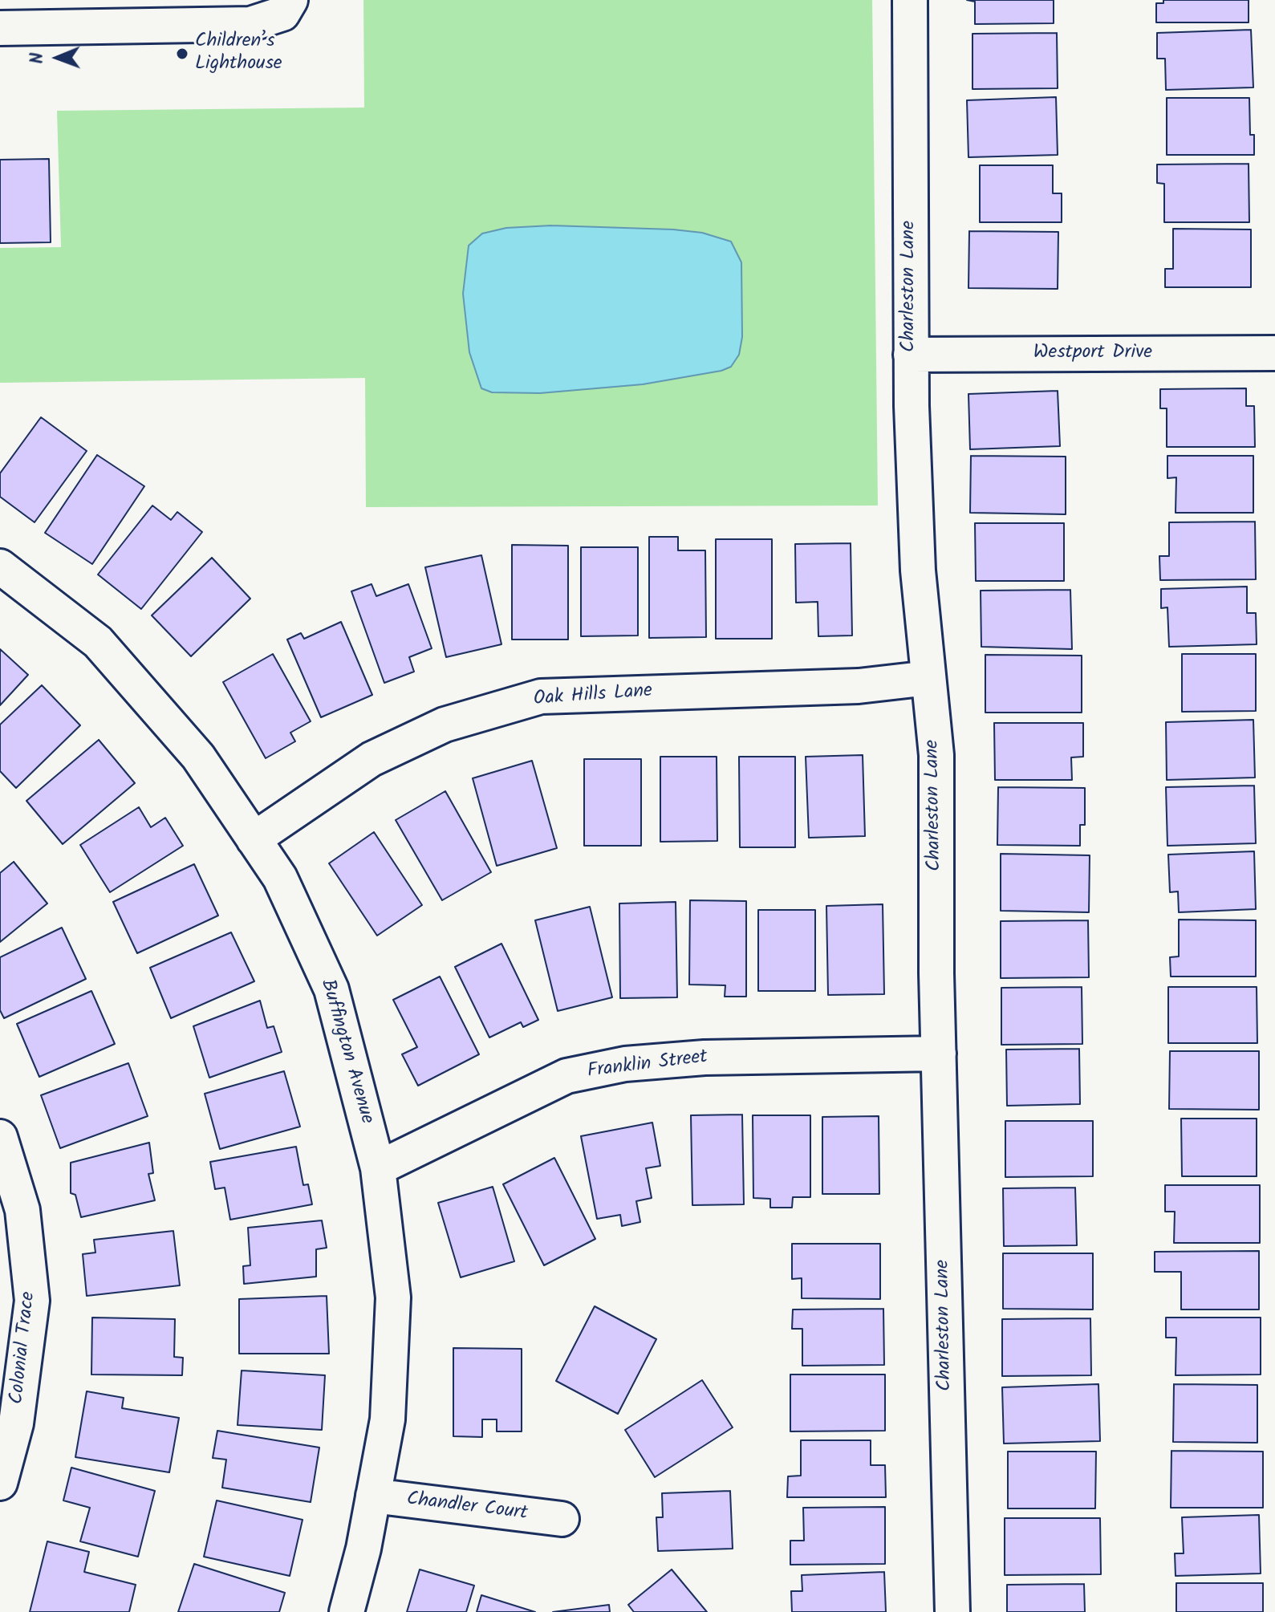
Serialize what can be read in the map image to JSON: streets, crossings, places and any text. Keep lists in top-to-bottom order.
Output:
{
  "streets": {
    "street": [
      "Charleston Lane",
      "Westport Drive",
      "Oak Hills Lane",
      "Buffington Avenue",
      "Franklin Street",
      "Colonial Trace",
      "Chandler Court"
    ]
  },
  "crossings": [
    ["Charleston Lane", "Westport Drive"],
    ["Charleston Lane", "Oak Hills Lane"],
    ["Charleston Lane", "Franklin Street"],
    ["Oak Hills Lane", "Buffington Avenue"],
    ["Buffington Avenue", "Franklin Street"],
    ["Buffington Avenue", "Chandler Court"]
  ],
  "places": ["Children’s Lighthouse"],
  "north": "left"
}
